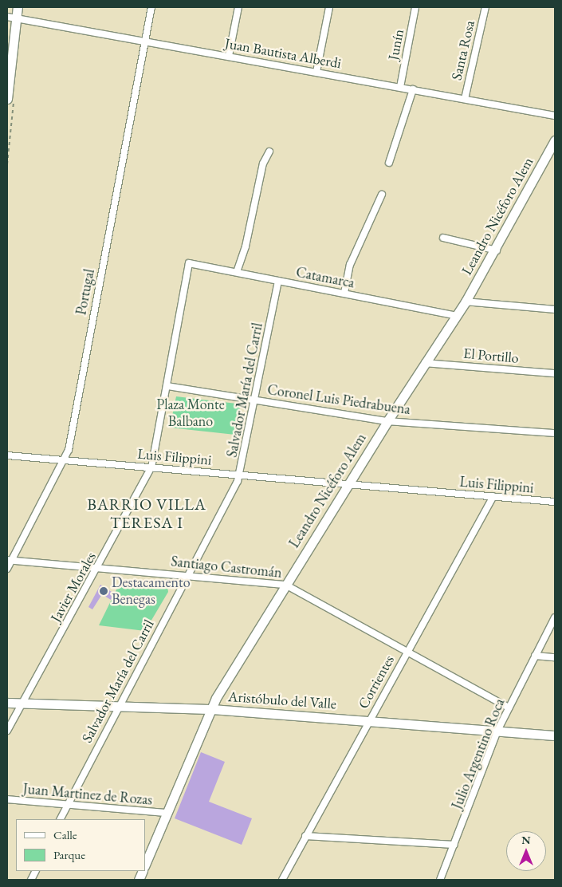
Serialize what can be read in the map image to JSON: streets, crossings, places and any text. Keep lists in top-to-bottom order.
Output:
{
  "streets": {
    "street": [
      "Junín",
      "Santa Rosa",
      "Juan Bautista Alberdi",
      "Leandro Nicéforo Alem",
      "Catamarca",
      "Portugal",
      "El Portillo",
      "Salvador María del Carril",
      "Coronel Luis Piedrabuena",
      "Luis Filippini",
      "Santiago Castromán",
      "Javier Morales",
      "Corrientes",
      "Aristóbulo del Valle",
      "Julio Argentino Roca",
      "Juan Martinez de Rozas"
    ]
  },
  "crossings": [
    ["Junín", "Juan Bautista Alberdi"],
    ["Santa Rosa", "Juan Bautista Alberdi"],
    ["Juan Bautista Alberdi", "Portugal"],
    ["Leandro Nicéforo Alem", "Catamarca"],
    ["Leandro Nicéforo Alem", "El Portillo"],
    ["Leandro Nicéforo Alem", "Coronel Luis Piedrabuena"],
    ["Leandro Nicéforo Alem", "Luis Filippini"],
    ["Leandro Nicéforo Alem", "Santiago Castromán"],
    ["Leandro Nicéforo Alem", "Aristóbulo del Valle"],
    ["Leandro Nicéforo Alem", "Juan Martinez de Rozas"],
    ["Catamarca", "Salvador María del Carril"],
    ["Catamarca", "Javier Morales"],
    ["Portugal", "Luis Filippini"],
    ["Portugal", "Santiago Castromán"],
    ["Salvador María del Carril", "Coronel Luis Piedrabuena"],
    ["Salvador María del Carril", "Luis Filippini"],
    ["Salvador María del Carril", "Santiago Castromán"],
    ["Salvador María del Carril", "Aristóbulo del Valle"],
    ["Salvador María del Carril", "Juan Martinez de Rozas"],
    ["Coronel Luis Piedrabuena", "Javier Morales"],
    ["Luis Filippini", "Javier Morales"],
    ["Luis Filippini", "Corrientes"],
    ["Santiago Castromán", "Javier Morales"],
    ["Santiago Castromán", "Corrientes"],
    ["Santiago Castromán", "Julio Argentino Roca"],
    ["Javier Morales", "Aristóbulo del Valle"],
    ["Corrientes", "Aristóbulo del Valle"],
    ["Aristóbulo del Valle", "Julio Argentino Roca"]
  ],
  "districts": ["BARRIO VILLA TERESA I"],
  "parks": ["Plaza Monte Balbano"],
  "places": ["Destacamento Benegas"],
  "legend": ["Calle", "Parque"],
  "north": "top"
}
